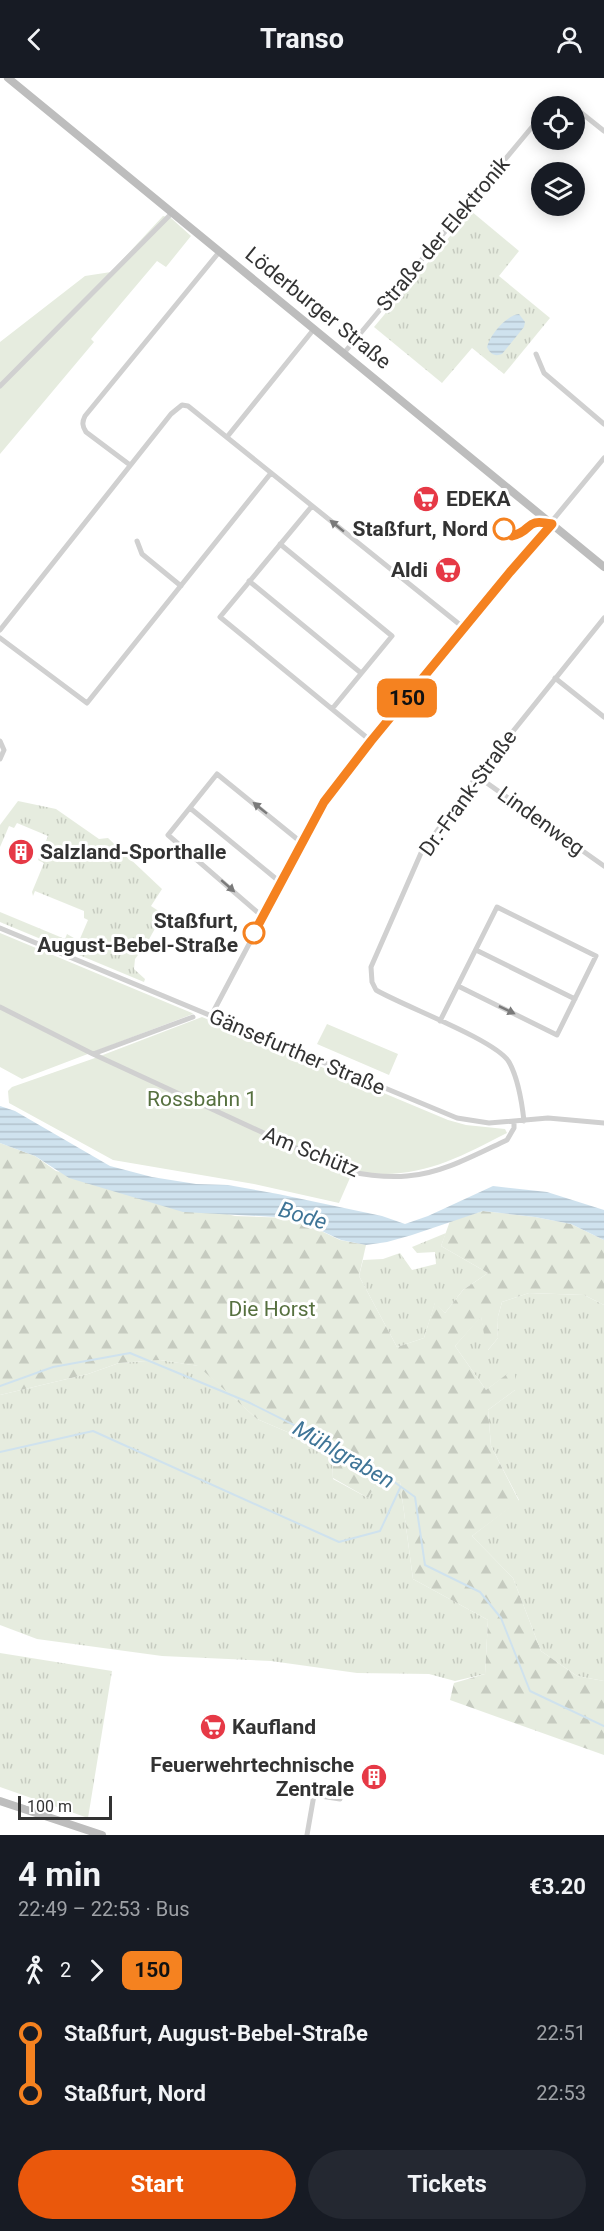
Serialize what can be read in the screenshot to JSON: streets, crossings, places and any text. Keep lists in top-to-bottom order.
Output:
{
  "streets": {
    "street": [
      "Straße der Elektronik",
      "Löderburger Straße",
      "Dr.-Frank-Straße",
      "Lindenweg",
      "Gänsefurther Straße",
      "Am Schütz"
    ]
  },
  "crossings": [
    ["Straße der Elektronik", "Löderburger Straße"],
    ["Dr.-Frank-Straße", "Lindenweg"],
    ["Dr.-Frank-Straße", "Gänsefurther Straße"],
    ["Gänsefurther Straße", "Am Schütz"]
  ],
  "water": ["Bode", "Mühlgraben"],
  "parks": ["Rossbahn 1", "Die Horst"],
  "places": {
    "supermarket": ["EDEKA", "Aldi", "Kaufland"],
    "other": ["Staßfurt, Nord", "Staßfurt, August-Bebel-Straße"],
    "building": ["Salzland-Sporthalle", "Feuerwehrtechnische Zentrale"]
  },
  "lines": ["bus line 150"],
  "scale_bar": "100 m",
  "page": {
    "header": "Transo",
    "on_map": "150",
    "scale": "100 m",
    "heading": ["4 min", "22:49 – 22:53 · Bus", "€3.20"],
    "legs": ["2", "150"],
    "list": [
      {
        "name": "Staßfurt, August-Bebel-Straße",
        "value": "22:51"
      },
      {
        "name": "Staßfurt, Nord",
        "value": "22:53"
      }
    ],
    "buttons": ["Start", "Tickets"]
  }
}
